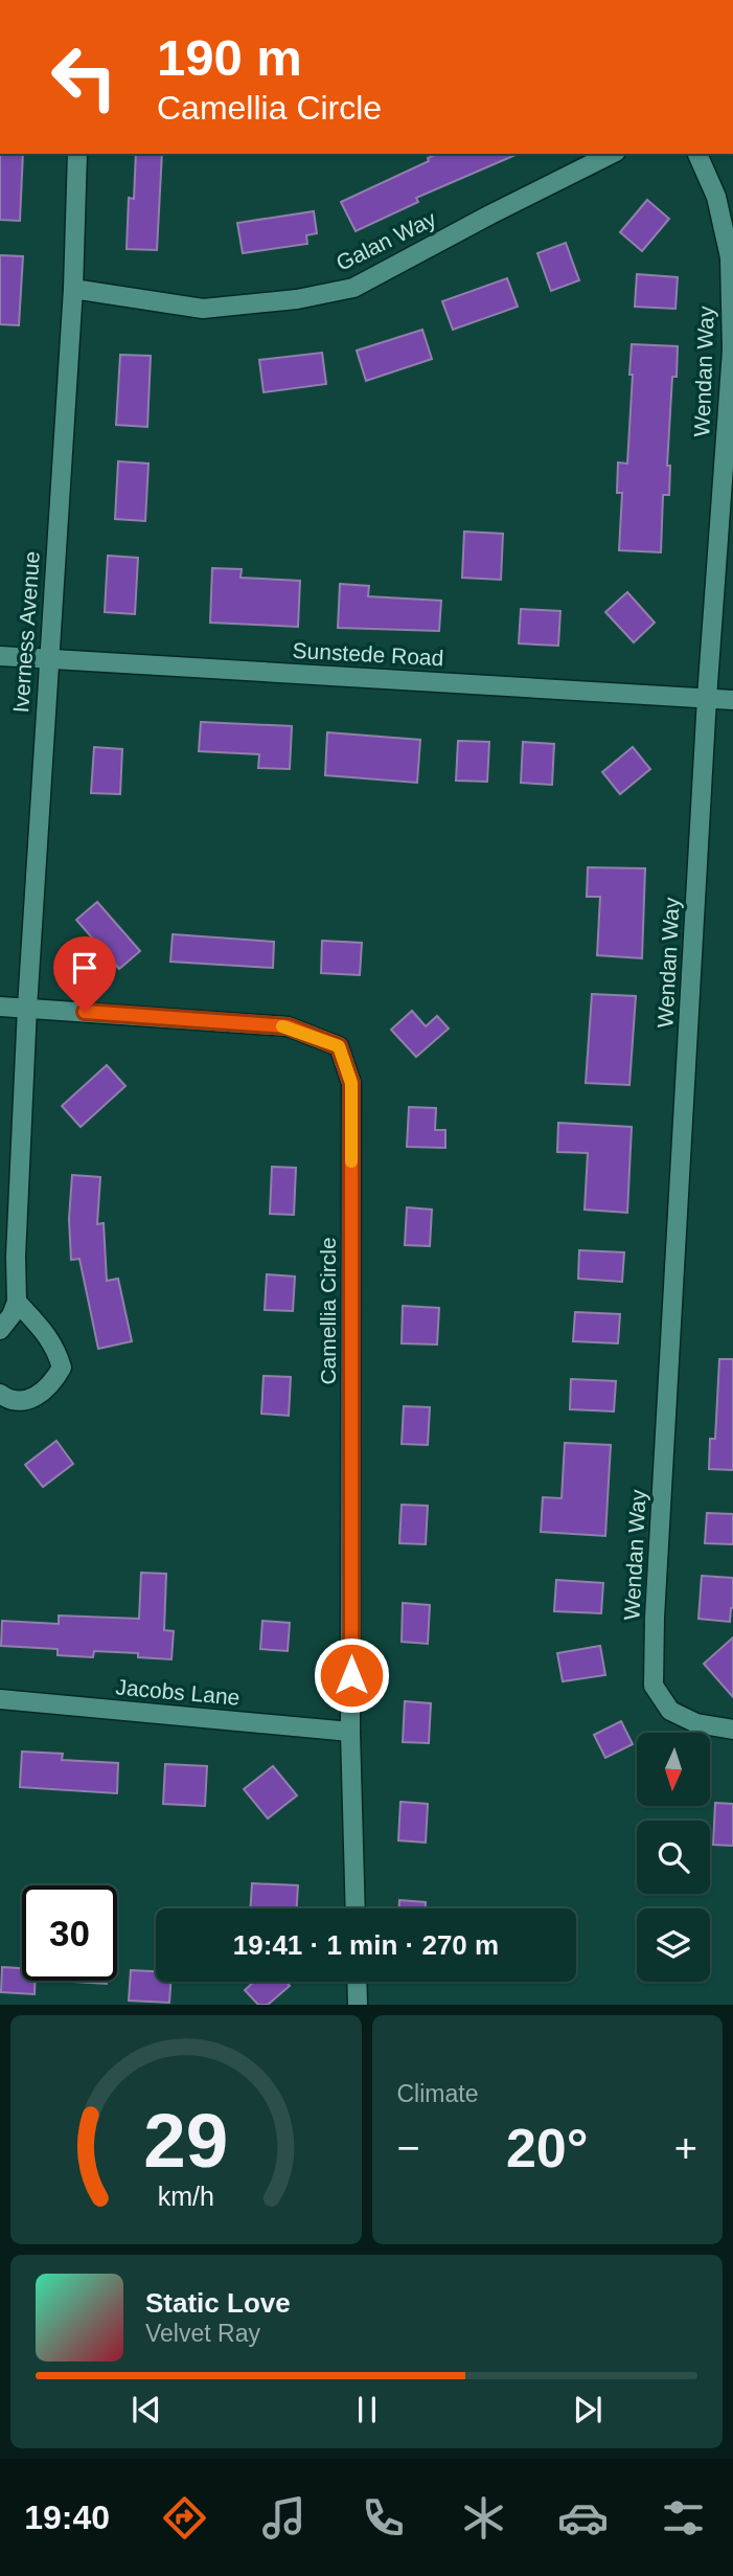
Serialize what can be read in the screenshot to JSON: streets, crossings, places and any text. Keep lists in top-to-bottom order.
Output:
{
  "streets": {
    "street": [
      "Galan Way",
      "Wendan Way",
      "Iverness Avenue",
      "Sunstede Road",
      "Camellia Circle",
      "Jacobs Lane"
    ]
  },
  "crossings": [
    ["Galan Way", "Iverness Avenue"],
    ["Wendan Way", "Sunstede Road"],
    ["Iverness Avenue", "Sunstede Road"],
    ["Iverness Avenue", "Camellia Circle"],
    ["Camellia Circle", "Jacobs Lane"]
  ],
  "north": "bottom",
  "page": {
    "turn": ["190 m", "Camellia Circle"],
    "limit": "30",
    "trip": "19:41 · 1 min · 270 m",
    "tile": "Climate",
    "heat": ["−", "20°", "+"],
    "song": ["Static Love", "Velvet Ray"],
    "tabs": "19:40",
    "gauge": ["29", "km/h"]
  }
}
